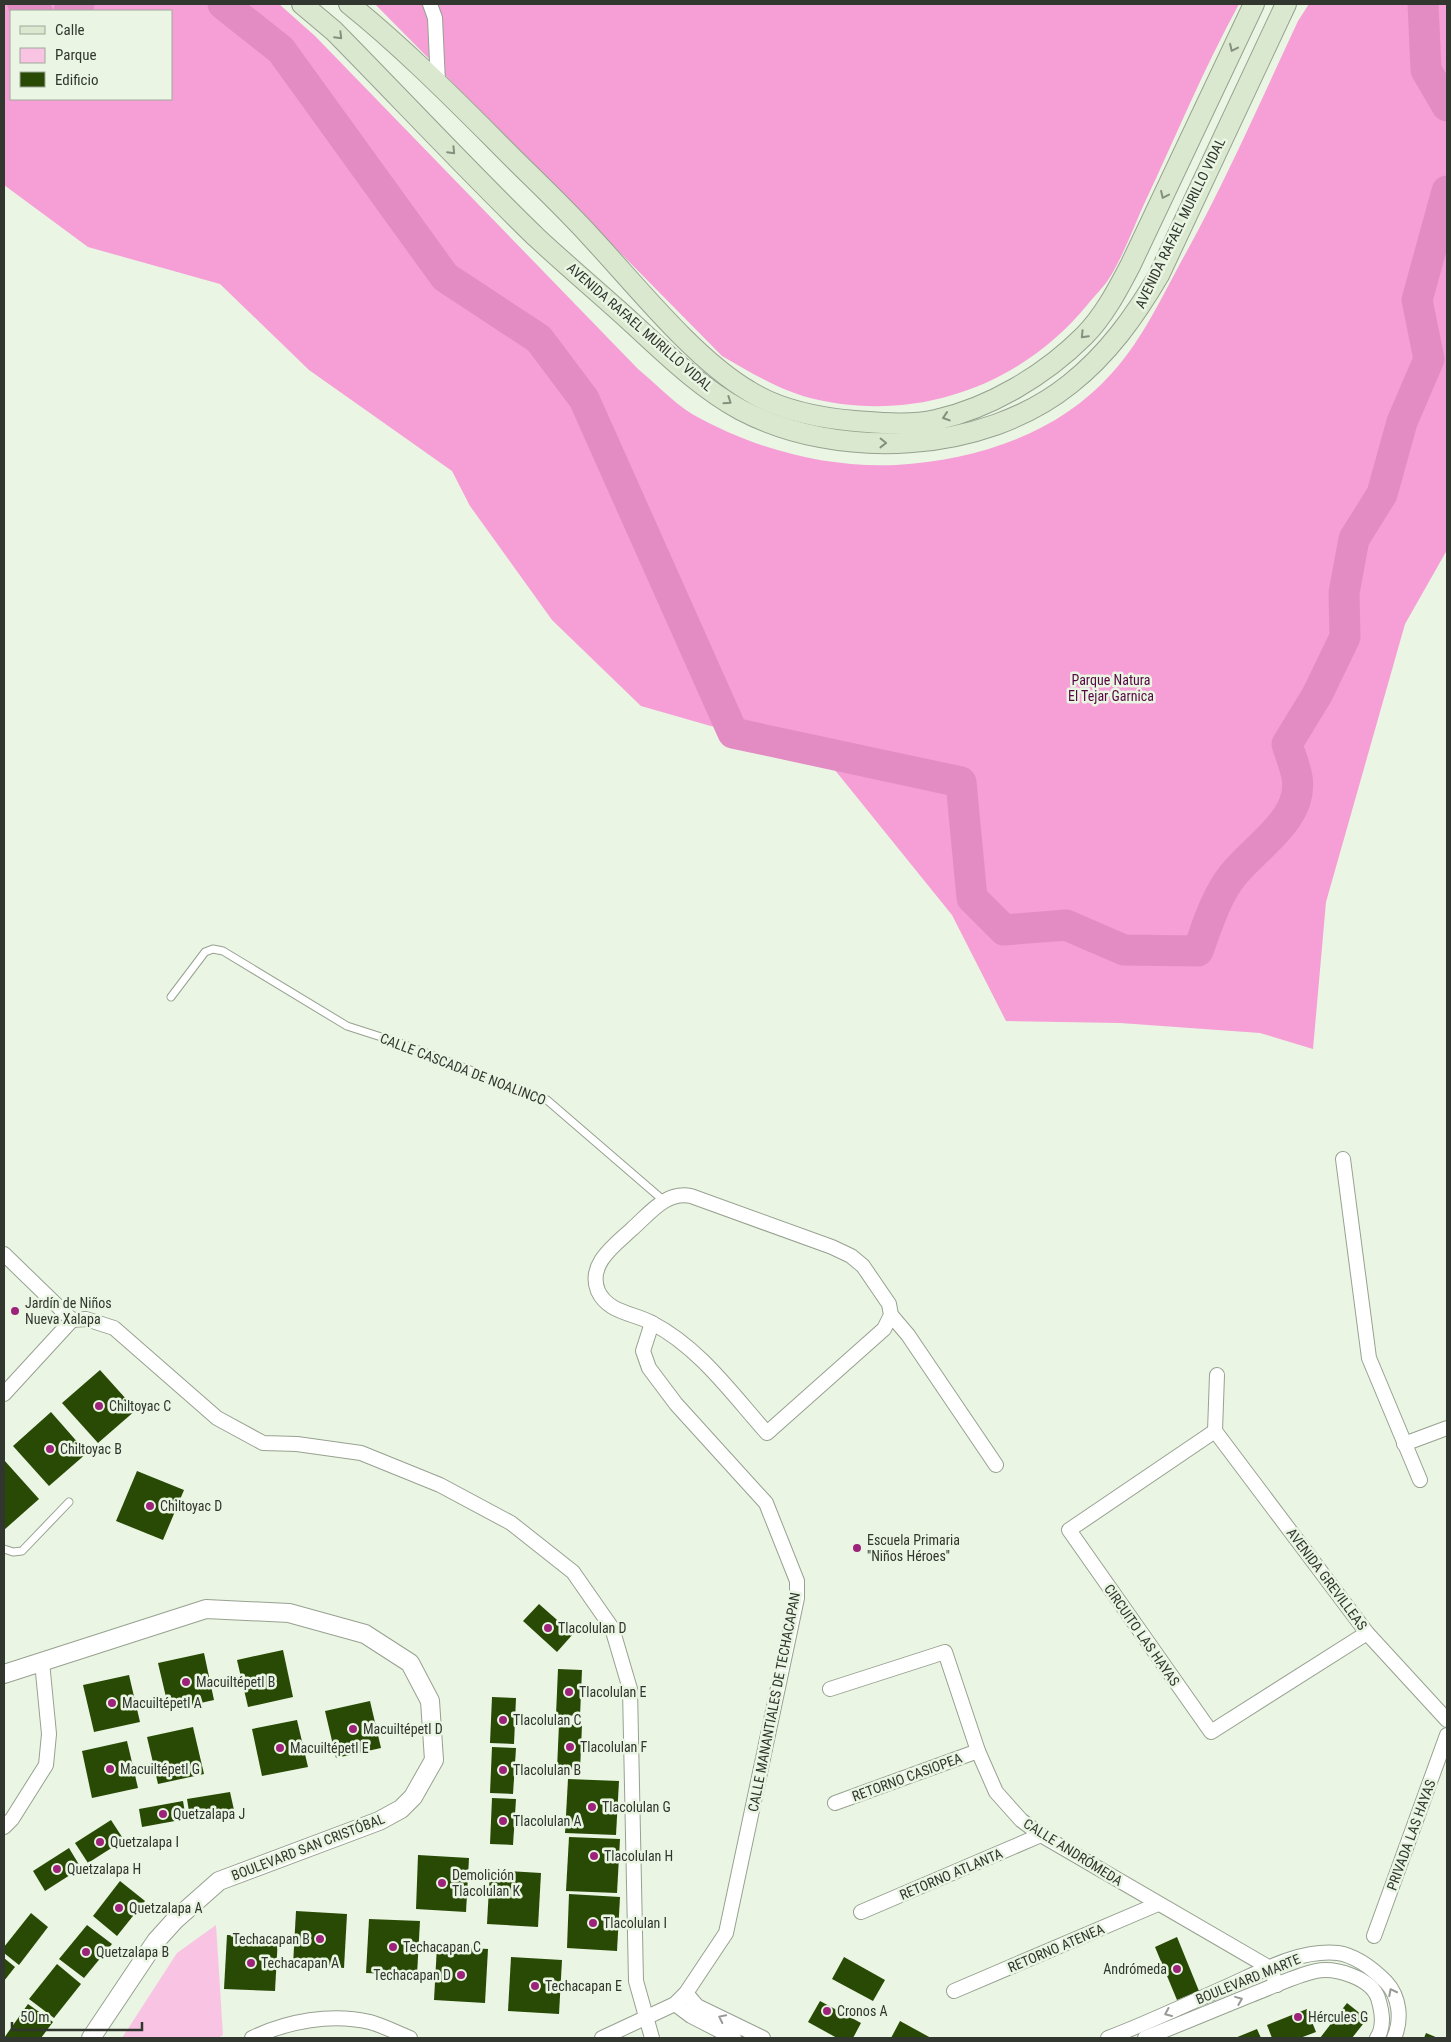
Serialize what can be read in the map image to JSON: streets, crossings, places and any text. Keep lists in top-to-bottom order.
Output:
{
  "streets": {
    "main road": ["AVENIDA RAFAEL MURILLO VIDAL"],
    "street": [
      "AVENIDA GREVILLEAS",
      "CIRCUITO LAS HAYAS",
      "CALLE MANANTIALES DE TECHACAPAN",
      "RETORNO CASIOPEA",
      "PRIVADA LAS HAYAS",
      "BOULEVARD SAN CRISTÓBAL",
      "CALLE ANDRÓMEDA",
      "RETORNO ATLANTA",
      "RETORNO ATENEA",
      "BOULEVARD MARTE"
    ],
    "lane": ["CALLE CASCADA DE NOALINCO"]
  },
  "crossings": [
    ["AVENIDA GREVILLEAS", "CIRCUITO LAS HAYAS"],
    ["RETORNO CASIOPEA", "CALLE ANDRÓMEDA"],
    ["CALLE ANDRÓMEDA", "RETORNO ATLANTA"],
    ["CALLE ANDRÓMEDA", "RETORNO ATENEA"],
    ["CALLE ANDRÓMEDA", "BOULEVARD MARTE"]
  ],
  "parks": ["Parque Natura El Tejar Garnica"],
  "places": [
    "Jardín de Niños Nueva Xalapa",
    "Chiltoyac C",
    "Chiltoyac B",
    "Chiltoyac D",
    "Escuela Primaria ''Niños Héroes''",
    "Tlacolulan D",
    "Macuiltépetl B",
    "Tlacolulan E",
    "Macuiltépetl A",
    "Tlacolulan C",
    "Macuiltépetl D",
    "Tlacolulan F",
    "Macuiltépetl E",
    "Macuiltépetl G",
    "Tlacolulan B",
    "Tlacolulan G",
    "Quetzalapa J",
    "Tlacolulan A",
    "Quetzalapa I",
    "Tlacolulan H",
    "Quetzalapa H",
    "Demolición Tlacolulan K",
    "Quetzalapa A",
    "Tlacolulan I",
    "Techacapan B",
    "Techacapan C",
    "Quetzalapa B",
    "Techacapan A",
    "Andrómeda",
    "Techacapan D",
    "Techacapan E",
    "Cronos A",
    "Hércules G"
  ],
  "legend": ["Calle", "Parque", "Edificio"],
  "scale_bar": "50 m"
}
